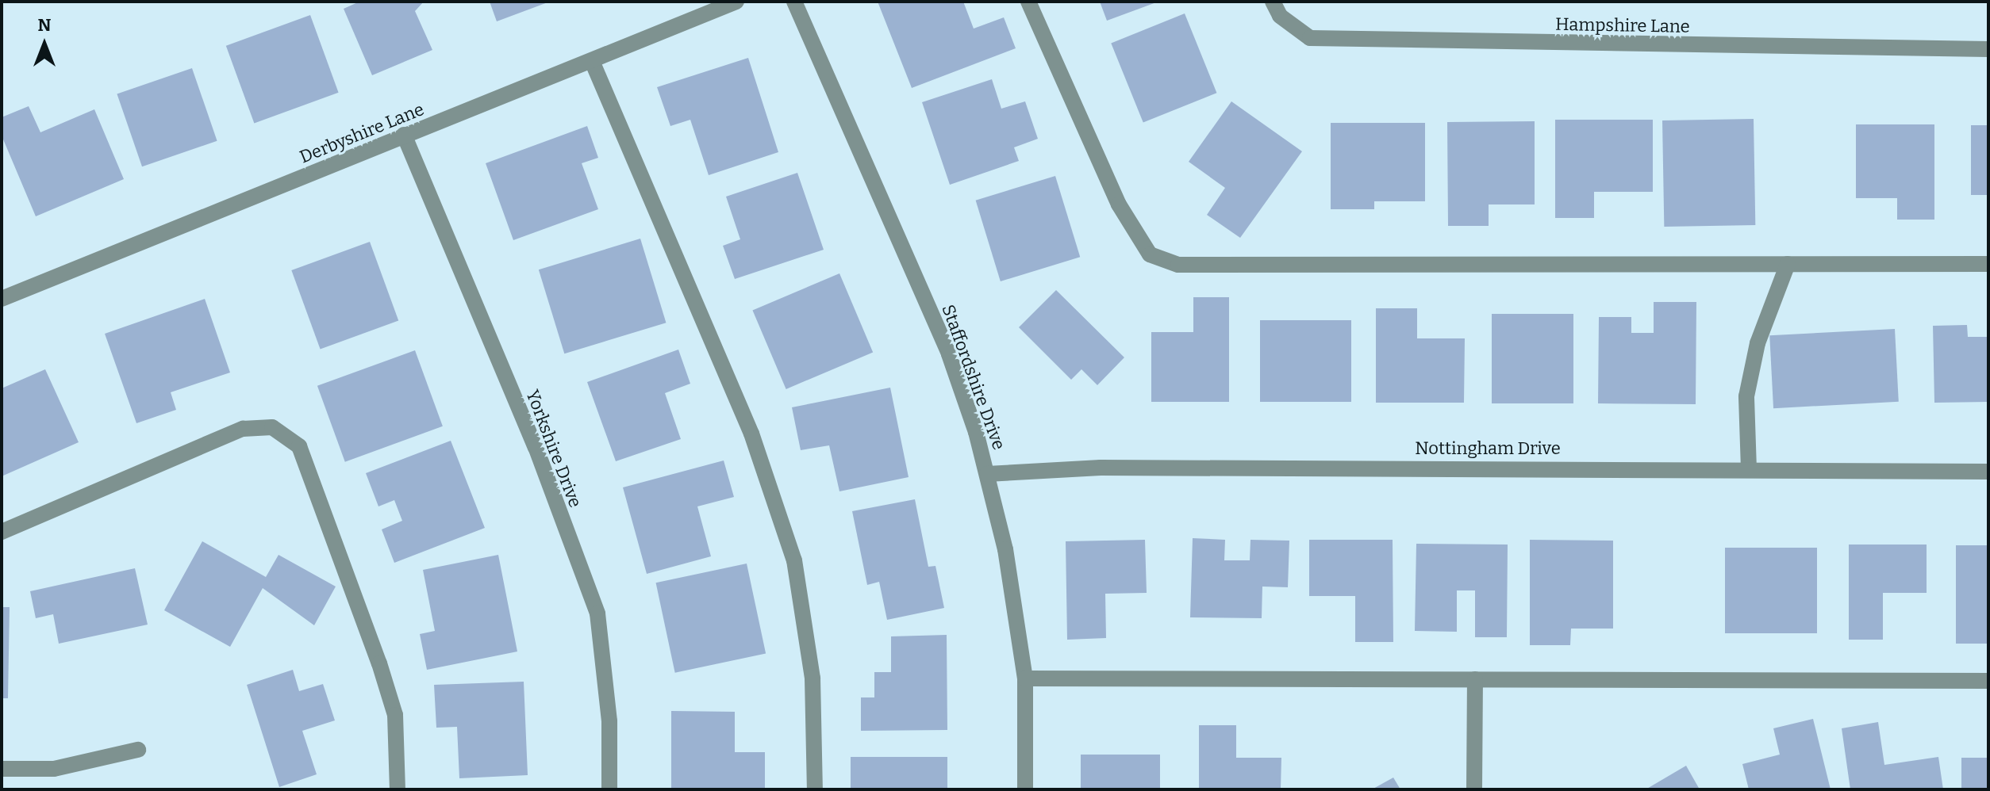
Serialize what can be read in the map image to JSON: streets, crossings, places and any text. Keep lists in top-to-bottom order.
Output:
{
  "streets": {
    "street": [
      "Hampshire Lane",
      "Derbyshire Lane",
      "Staffordshire Drive",
      "Yorkshire Drive",
      "Nottingham Drive"
    ]
  },
  "crossings": [
    ["Derbyshire Lane", "Yorkshire Drive"],
    ["Staffordshire Drive", "Nottingham Drive"]
  ],
  "north": "top"
}
